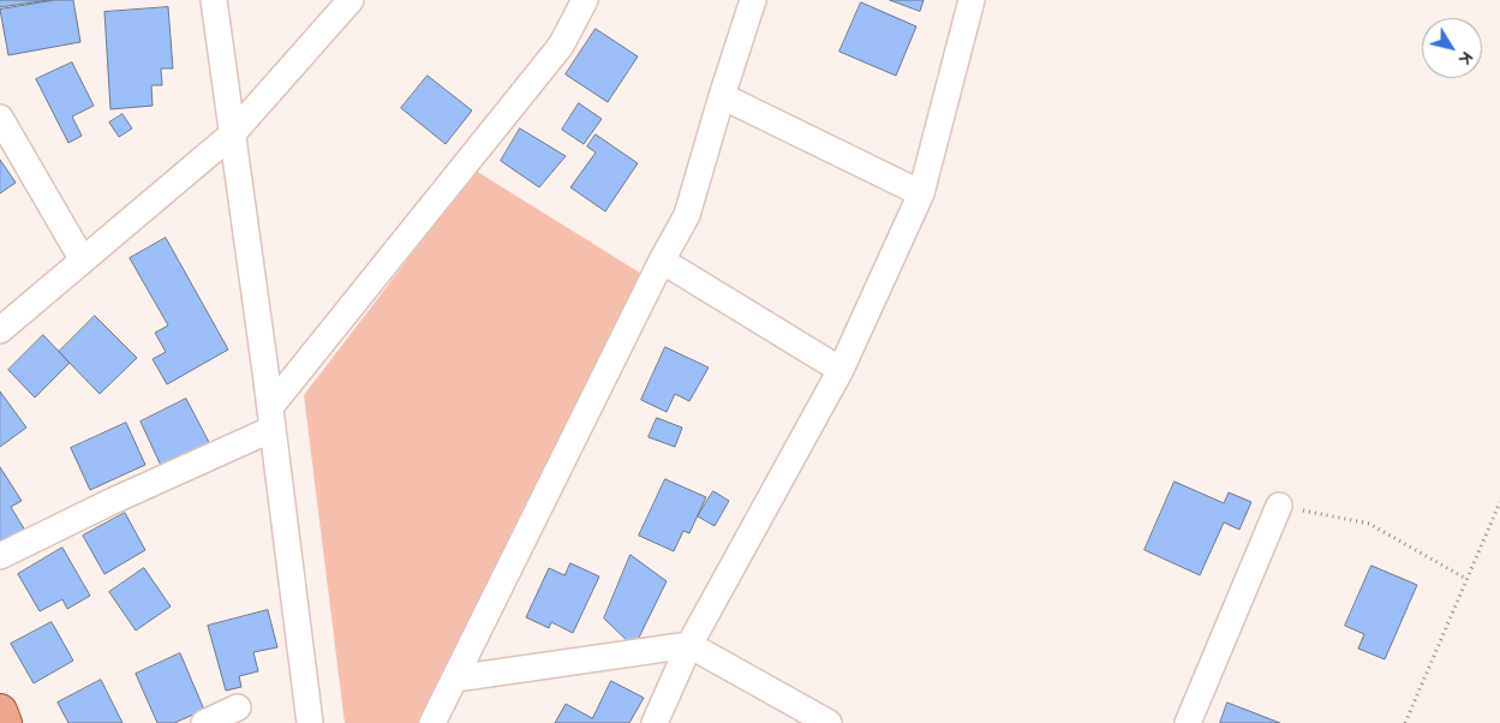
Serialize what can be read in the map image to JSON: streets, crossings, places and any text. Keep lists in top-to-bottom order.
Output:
{
  "north": "bottom right"
}
